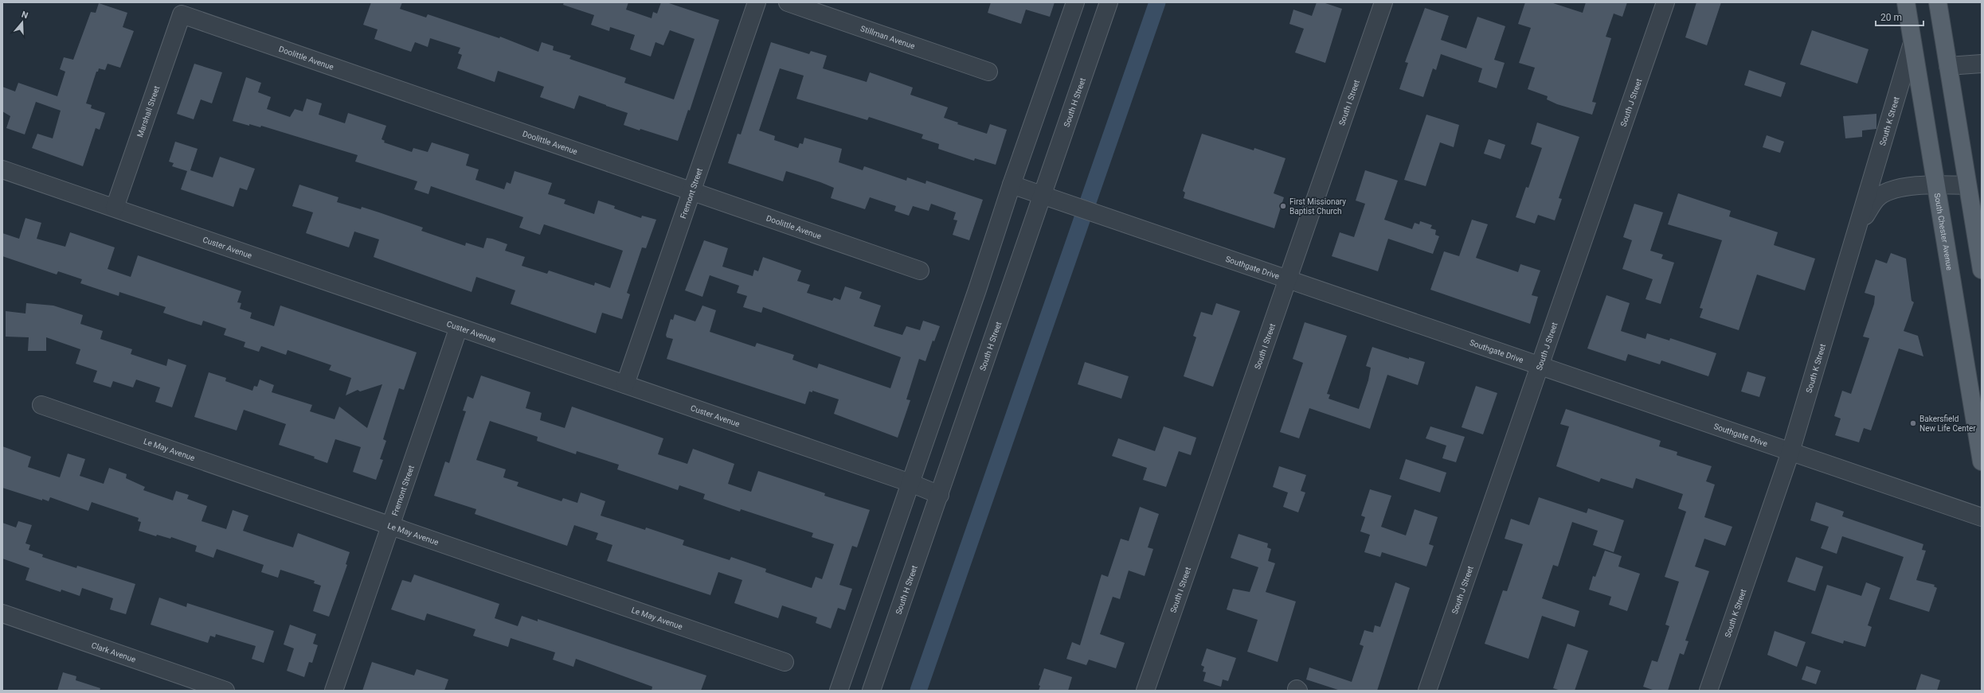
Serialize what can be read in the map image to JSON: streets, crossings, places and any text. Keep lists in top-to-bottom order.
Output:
{
  "streets": {
    "main road": ["South Chester Avenue"],
    "street": [
      "Stillman Avenue",
      "Doolittle Avenue",
      "South H Street",
      "South I Street",
      "South J Street",
      "Marshall Street",
      "South K Street",
      "Fremont Street",
      "Custer Avenue",
      "Southgate Drive",
      "Le May Avenue",
      "Clark Avenue"
    ]
  },
  "crossings": [
    ["Doolittle Avenue", "Marshall Street"],
    ["Doolittle Avenue", "Fremont Street"],
    ["South H Street", "Custer Avenue"],
    ["South H Street", "Southgate Drive"],
    ["South I Street", "Southgate Drive"],
    ["South J Street", "Southgate Drive"],
    ["Marshall Street", "Custer Avenue"],
    ["South K Street", "South Chester Avenue"],
    ["South K Street", "Southgate Drive"],
    ["Fremont Street", "Custer Avenue"],
    ["Fremont Street", "Le May Avenue"]
  ],
  "places": ["First Missionary Baptist Church", "Bakersfield New Life Center"],
  "scale_bar": "20 m",
  "north": "top"
}
